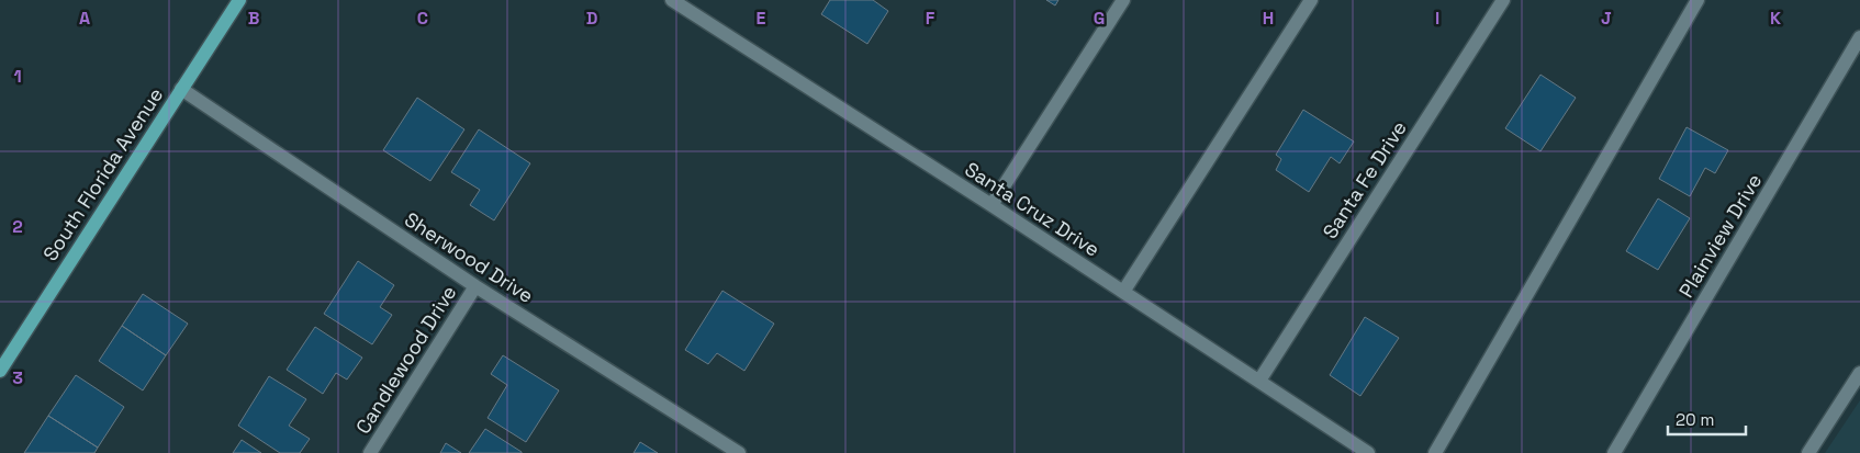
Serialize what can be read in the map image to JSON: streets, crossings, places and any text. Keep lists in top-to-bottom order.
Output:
{
  "streets": {
    "main road": ["South Florida Avenue"],
    "street": [
      "Santa Fe Drive",
      "Santa Cruz Drive",
      "Plainview Drive",
      "Sherwood Drive",
      "Candlewood Drive"
    ]
  },
  "crossings": [
    ["South Florida Avenue", "Sherwood Drive"],
    ["Santa Fe Drive", "Santa Cruz Drive"],
    ["Sherwood Drive", "Candlewood Drive"]
  ],
  "scale_bar": "20 m",
  "grid": {
    "columns": [
      "A",
      "B",
      "C",
      "D",
      "E",
      "F",
      "G",
      "H",
      "I",
      "J",
      "K"
    ],
    "rows": ["1", "2", "3"]
  }
}
